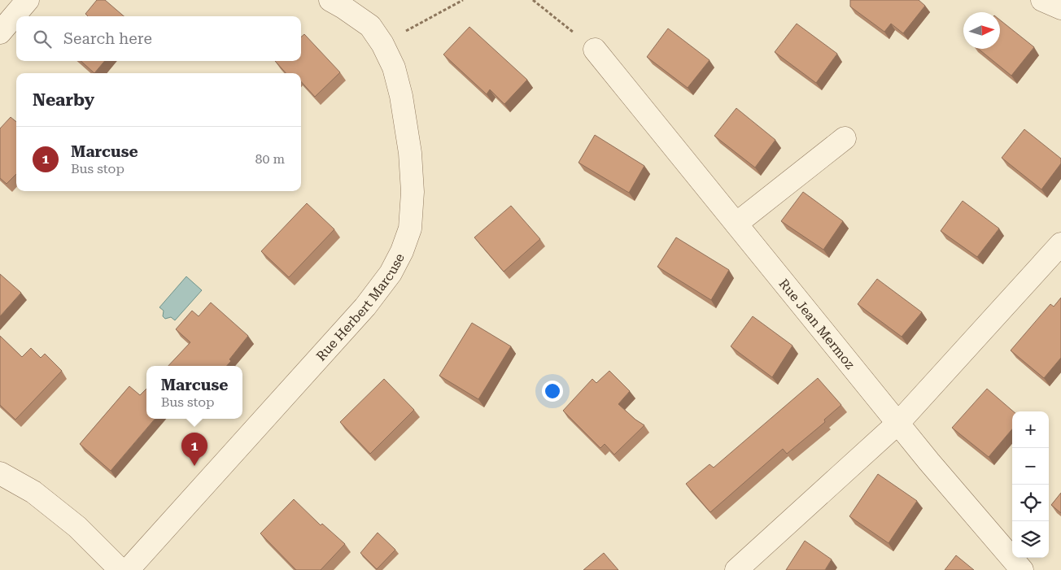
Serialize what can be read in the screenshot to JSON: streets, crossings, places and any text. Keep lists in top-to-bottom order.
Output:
{
  "streets": {
    "street": ["Rue Herbert Marcuse", "Rue Jean Mermoz"]
  },
  "north": "right",
  "page": {
    "search": "Search here",
    "heading": "Nearby",
    "list": [
      {
        "mark": "1",
        "name": "Marcuse",
        "note": "Bus stop",
        "value": "80 m"
      }
    ],
    "popup": ["Marcuse", "Bus stop"],
    "map_buttons": ["+", "−"],
    "pins": "1"
  }
}
